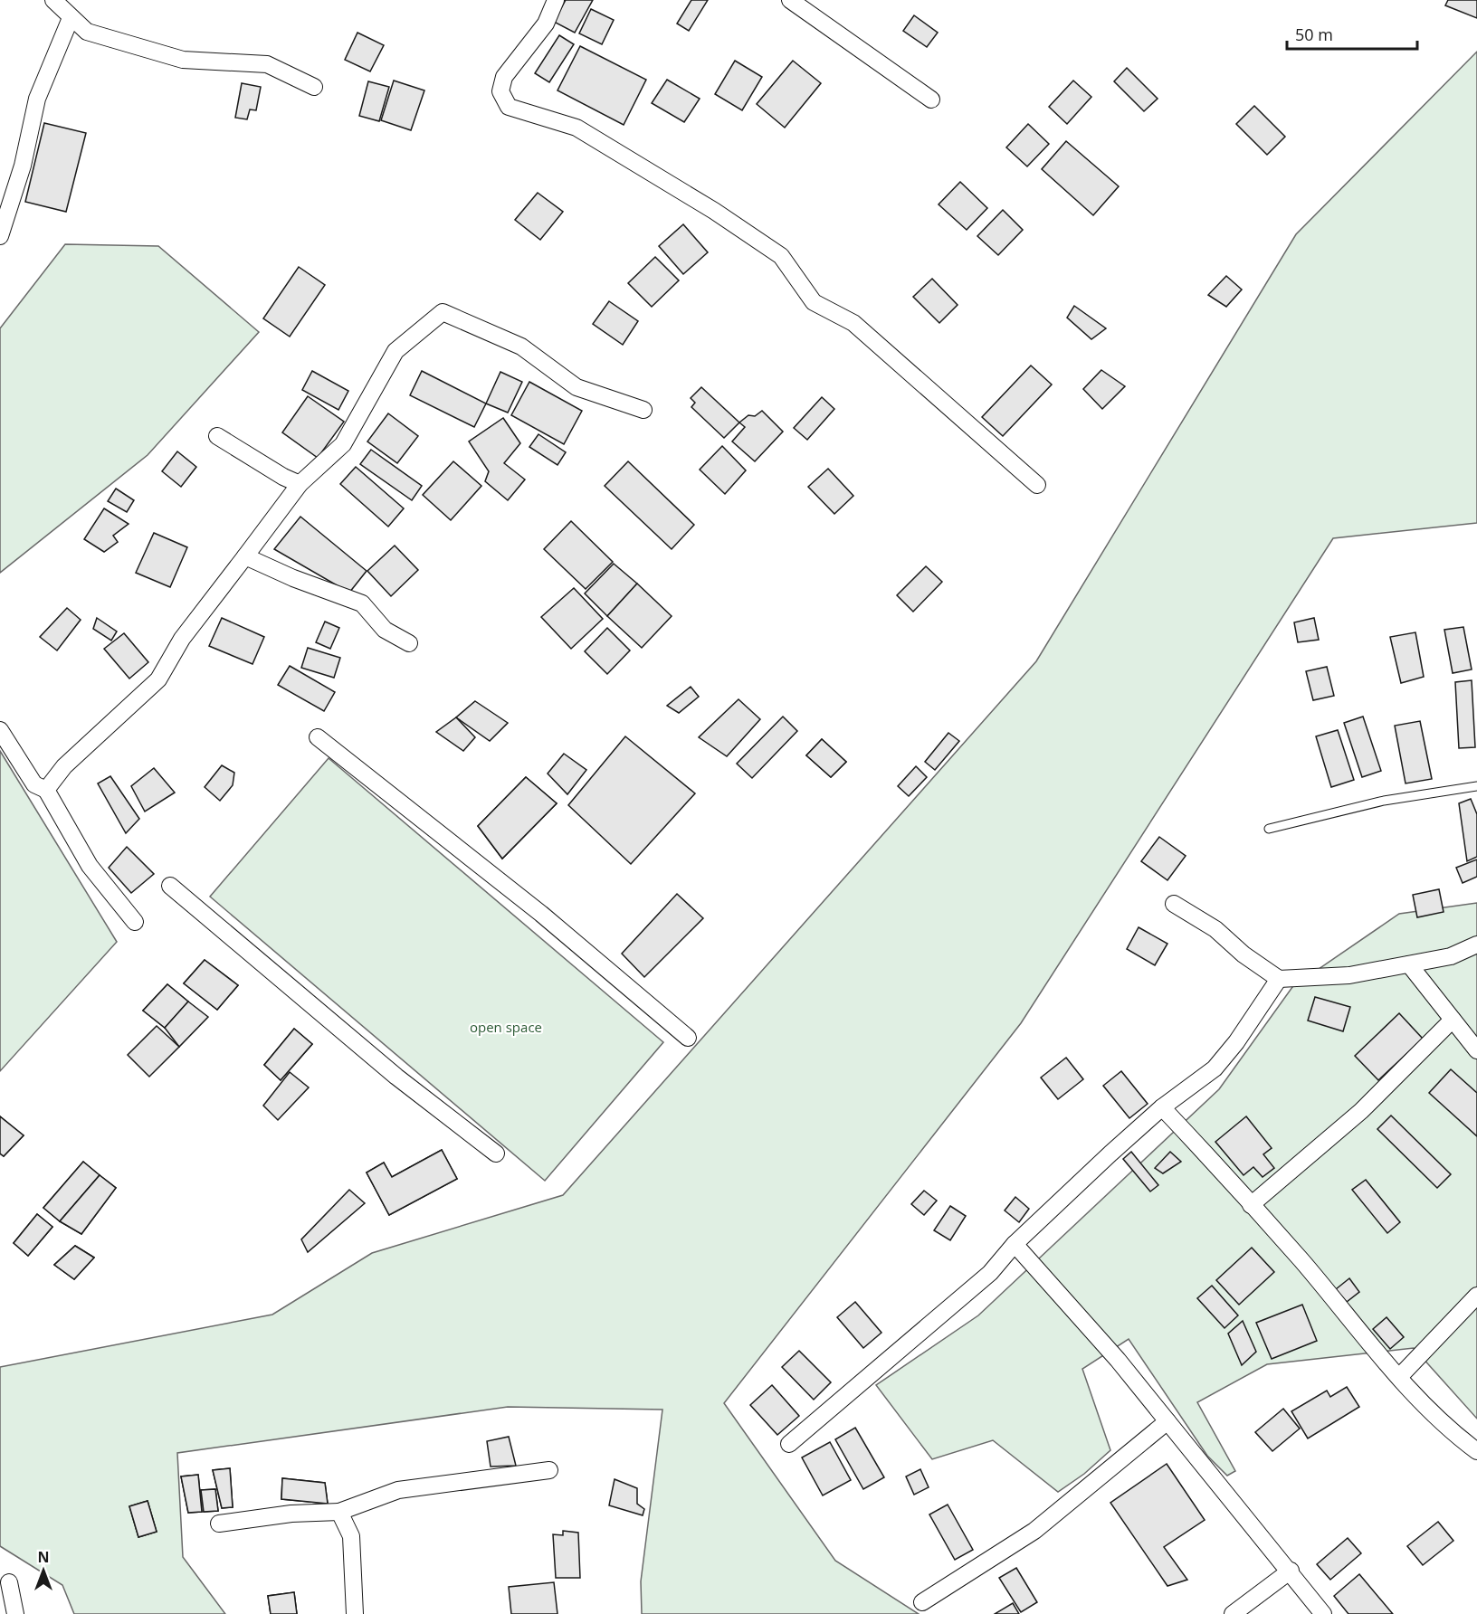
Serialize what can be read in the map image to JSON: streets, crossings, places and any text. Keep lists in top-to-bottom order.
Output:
{
  "parks": ["open space"],
  "scale_bar": "50 m",
  "north": "top"
}
